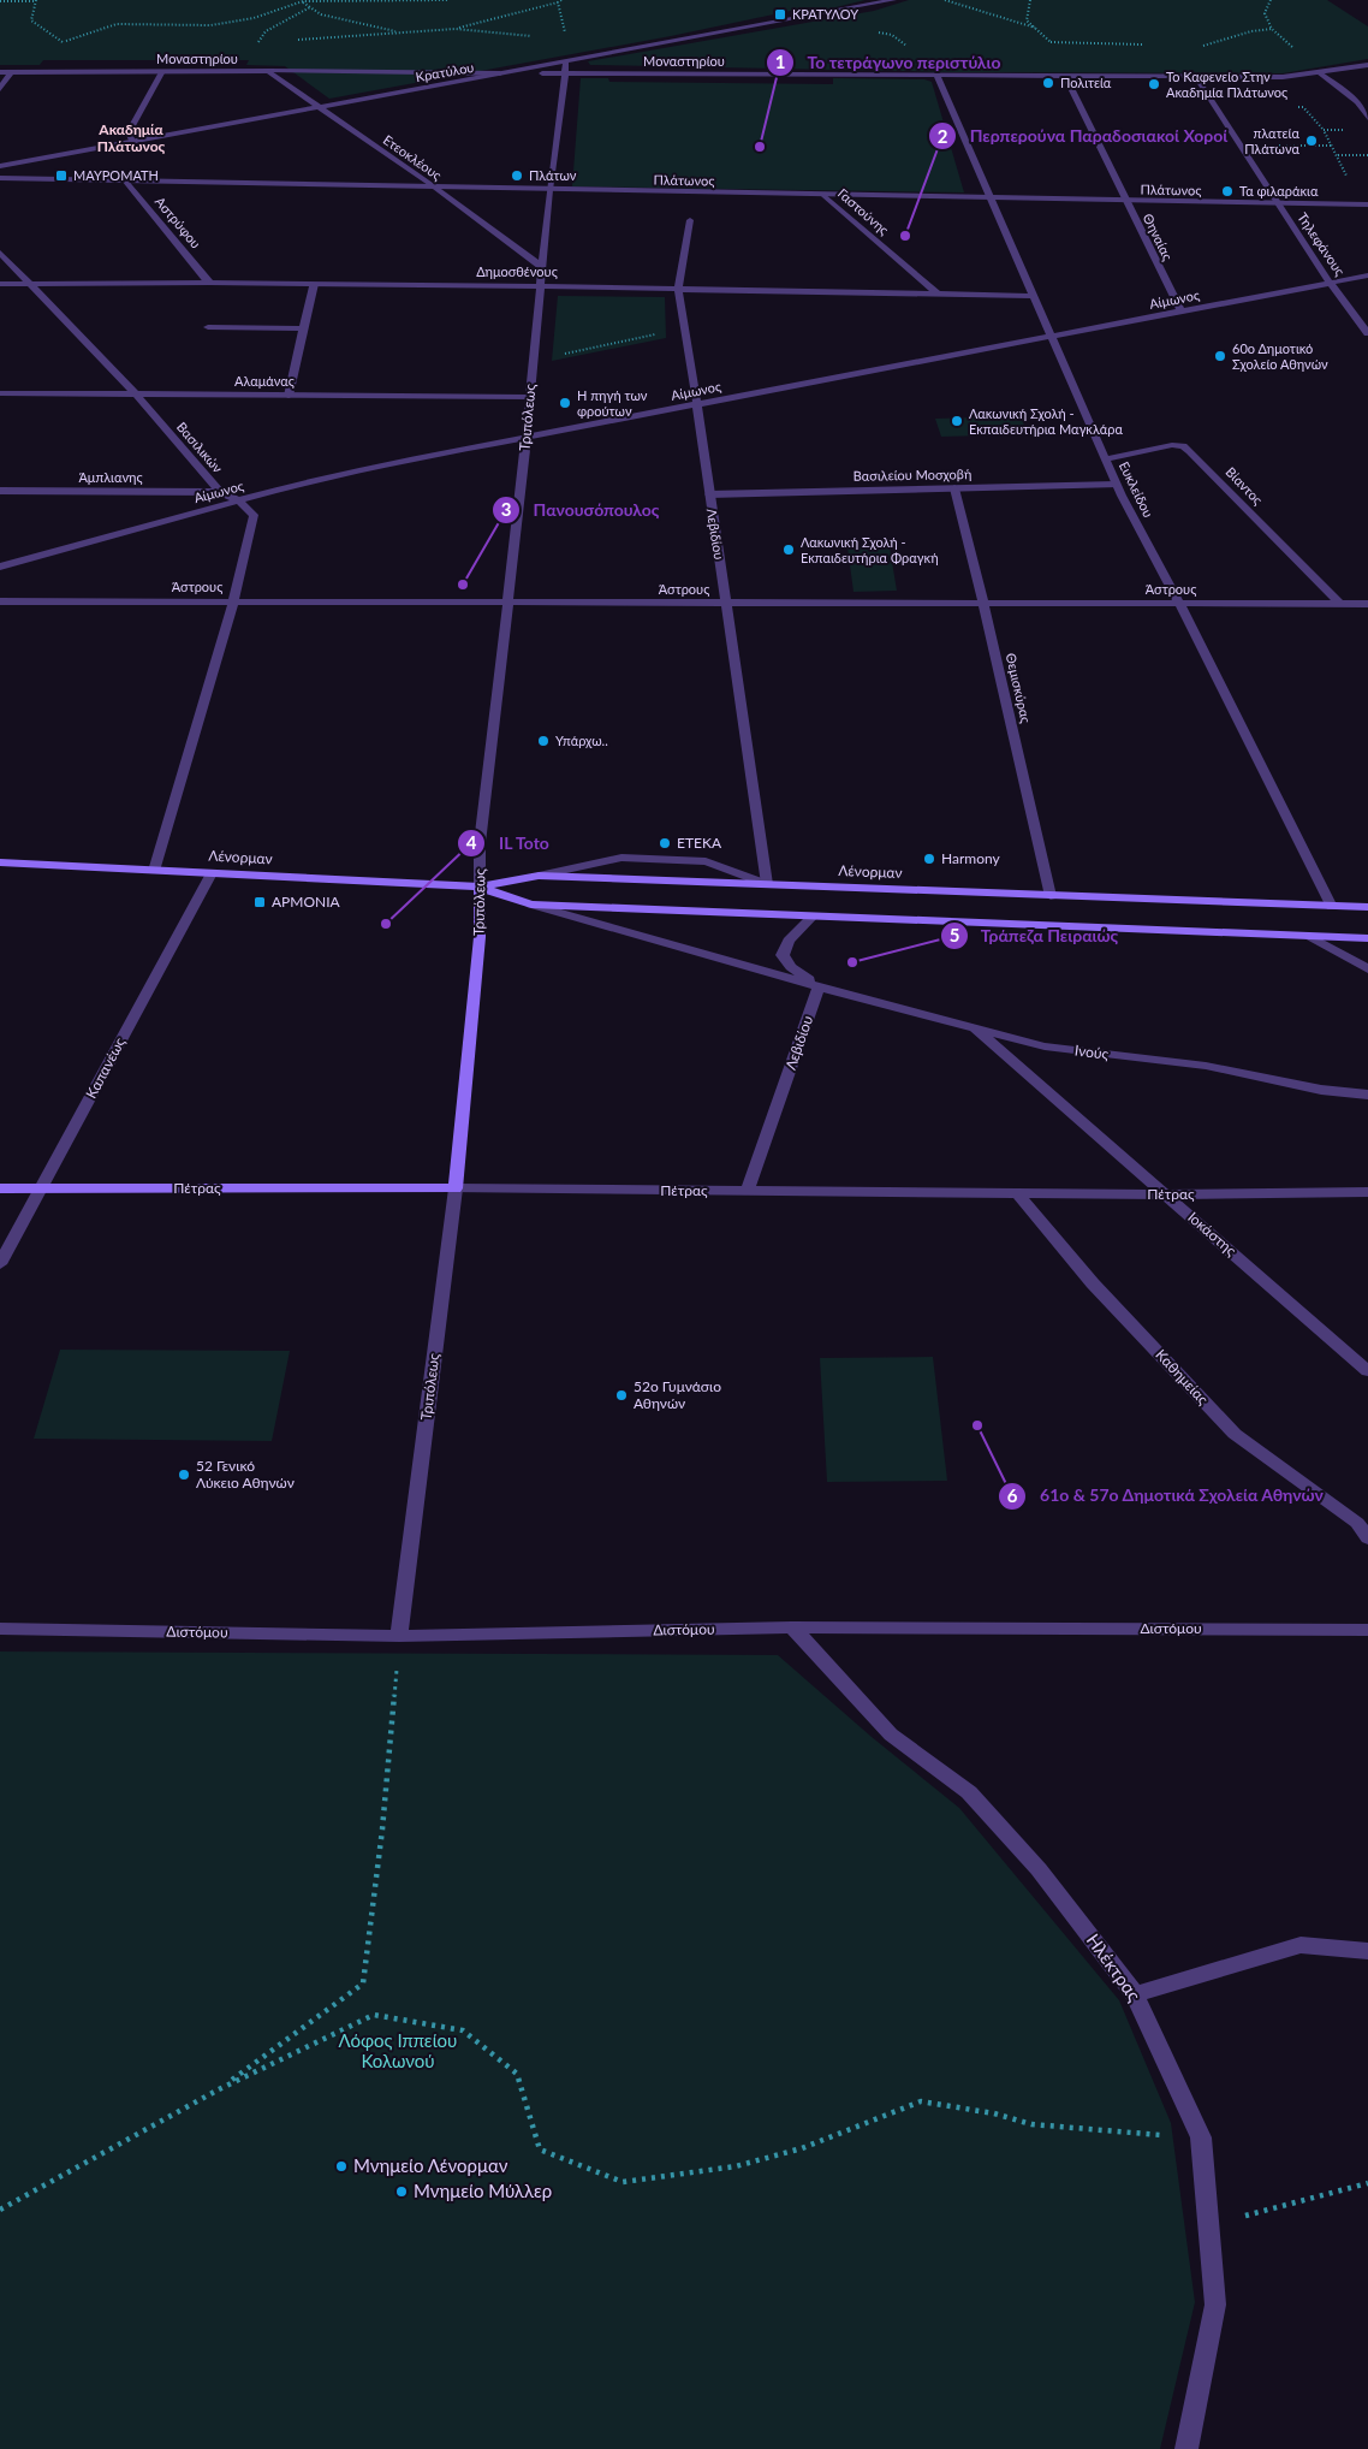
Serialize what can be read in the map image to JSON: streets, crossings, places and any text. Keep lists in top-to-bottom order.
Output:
{
  "streets": {
    "main road": ["Τριπόλεως", "Λένορμαν", "Πέτρας"],
    "street": [
      "Μοναστηρίου",
      "Κρατύλου",
      "Ετεοκλέους",
      "Πλάτωνος",
      "Γαστούνης",
      "Αστρύφου",
      "Θηναίας",
      "Τηλεφάνους",
      "Δημοσθένους",
      "Αίμωνος",
      "Αλαμάνας",
      "Βασιλικών",
      "Βασιλείου Μοσχοβή",
      "Άμπλιανης",
      "Βίαντος",
      "Ευκλείδου",
      "Λεβιδίου",
      "Άστρους",
      "Θεμισκύρας",
      "Ινούς",
      "Καπανέως",
      "Ιοκάστης",
      "Καθημείας",
      "Διστόμου",
      "Ηλέκτρας"
    ]
  },
  "crossings": [
    ["Μοναστηρίου", "Κρατύλου"],
    ["Μοναστηρίου", "Ετεοκλέους"],
    ["Μοναστηρίου", "Θηναίας"],
    ["Μοναστηρίου", "Τηλεφάνους"],
    ["Μοναστηρίου", "Τριπόλεως"],
    ["Μοναστηρίου", "Ευκλείδου"],
    ["Κρατύλου", "Ετεοκλέους"],
    ["Κρατύλου", "Τριπόλεως"],
    ["Ετεοκλέους", "Πλάτωνος"],
    ["Ετεοκλέους", "Τριπόλεως"],
    ["Πλάτωνος", "Γαστούνης"],
    ["Πλάτωνος", "Αστρύφου"],
    ["Πλάτωνος", "Θηναίας"],
    ["Πλάτωνος", "Τηλεφάνους"],
    ["Πλάτωνος", "Τριπόλεως"],
    ["Πλάτωνος", "Ευκλείδου"],
    ["Γαστούνης", "Δημοσθένους"],
    ["Αστρύφου", "Δημοσθένους"],
    ["Θηναίας", "Αίμωνος"],
    ["Τηλεφάνους", "Αίμωνος"],
    ["Δημοσθένους", "Τριπόλεως"],
    ["Δημοσθένους", "Βασιλικών"],
    ["Δημοσθένους", "Ευκλείδου"],
    ["Δημοσθένους", "Λεβιδίου"],
    ["Αίμωνος", "Τριπόλεως"],
    ["Αίμωνος", "Βασιλικών"],
    ["Αίμωνος", "Ευκλείδου"],
    ["Αίμωνος", "Λεβιδίου"],
    ["Αλαμάνας", "Τριπόλεως"],
    ["Αλαμάνας", "Βασιλικών"],
    ["Τριπόλεως", "Άστρους"],
    ["Τριπόλεως", "Λένορμαν"],
    ["Τριπόλεως", "Πέτρας"],
    ["Τριπόλεως", "Διστόμου"],
    ["Βασιλικών", "Άμπλιανης"],
    ["Βασιλείου Μοσχοβή", "Ευκλείδου"],
    ["Βασιλείου Μοσχοβή", "Λεβιδίου"],
    ["Βασιλείου Μοσχοβή", "Θεμισκύρας"],
    ["Βίαντος", "Ευκλείδου"],
    ["Βίαντος", "Άστρους"],
    ["Ευκλείδου", "Άστρους"],
    ["Ευκλείδου", "Λένορμαν"],
    ["Λεβιδίου", "Άστρους"],
    ["Λεβιδίου", "Λένορμαν"],
    ["Λεβιδίου", "Ινούς"],
    ["Λεβιδίου", "Πέτρας"],
    ["Άστρους", "Θεμισκύρας"],
    ["Θεμισκύρας", "Λένορμαν"],
    ["Λένορμαν", "Ινούς"],
    ["Λένορμαν", "Καπανέως"],
    ["Ινούς", "Ιοκάστης"],
    ["Καπανέως", "Πέτρας"],
    ["Πέτρας", "Ιοκάστης"],
    ["Πέτρας", "Καθημείας"],
    ["Διστόμου", "Ηλέκτρας"]
  ],
  "districts": ["Ακαδημία Πλάτωνος"],
  "parks": ["Λόφος Ιππείου Κολωνού"],
  "places": {
    "transit": ["ΚΡΑΤΥΛΟΥ", "ΜΑΥΡΟΜΑΤΗ", "ΑΡΜΟΝΙΑ"],
    "other": [
      "Πολιτεία",
      "Το Καφενείο Στην Ακαδημία Πλάτωνος",
      "πλατεία Πλάτωνα",
      "Το τετράγωνο περιστύλιο",
      "Πλάτων",
      "Τα φιλαράκια",
      "Περπερούνα Παραδοσιακοί Χοροί",
      "60ο Δημοτικό Σχολείο Αθηνών",
      "Η πηγή των φρούτων",
      "Λακωνική Σχολή - Εκπαιδευτήρια Μαγκλάρα",
      "Λακωνική Σχολή - Εκπαιδευτήρια Φραγκή",
      "Πανουσόπουλος",
      "Υπάρχω..",
      "ΕΤΕΚΑ",
      "Harmony",
      "IL Toto",
      "Τράπεζα Πειραιώς",
      "52ο Γυμνάσιο Αθηνών",
      "61ο & 57ο Δημοτικά Σχολεία Αθηνών",
      "52 Γενικό Λύκειο Αθηνών",
      "Μνημείο Λένορμαν",
      "Μνημείο Μύλλερ"
    ]
  }
}
